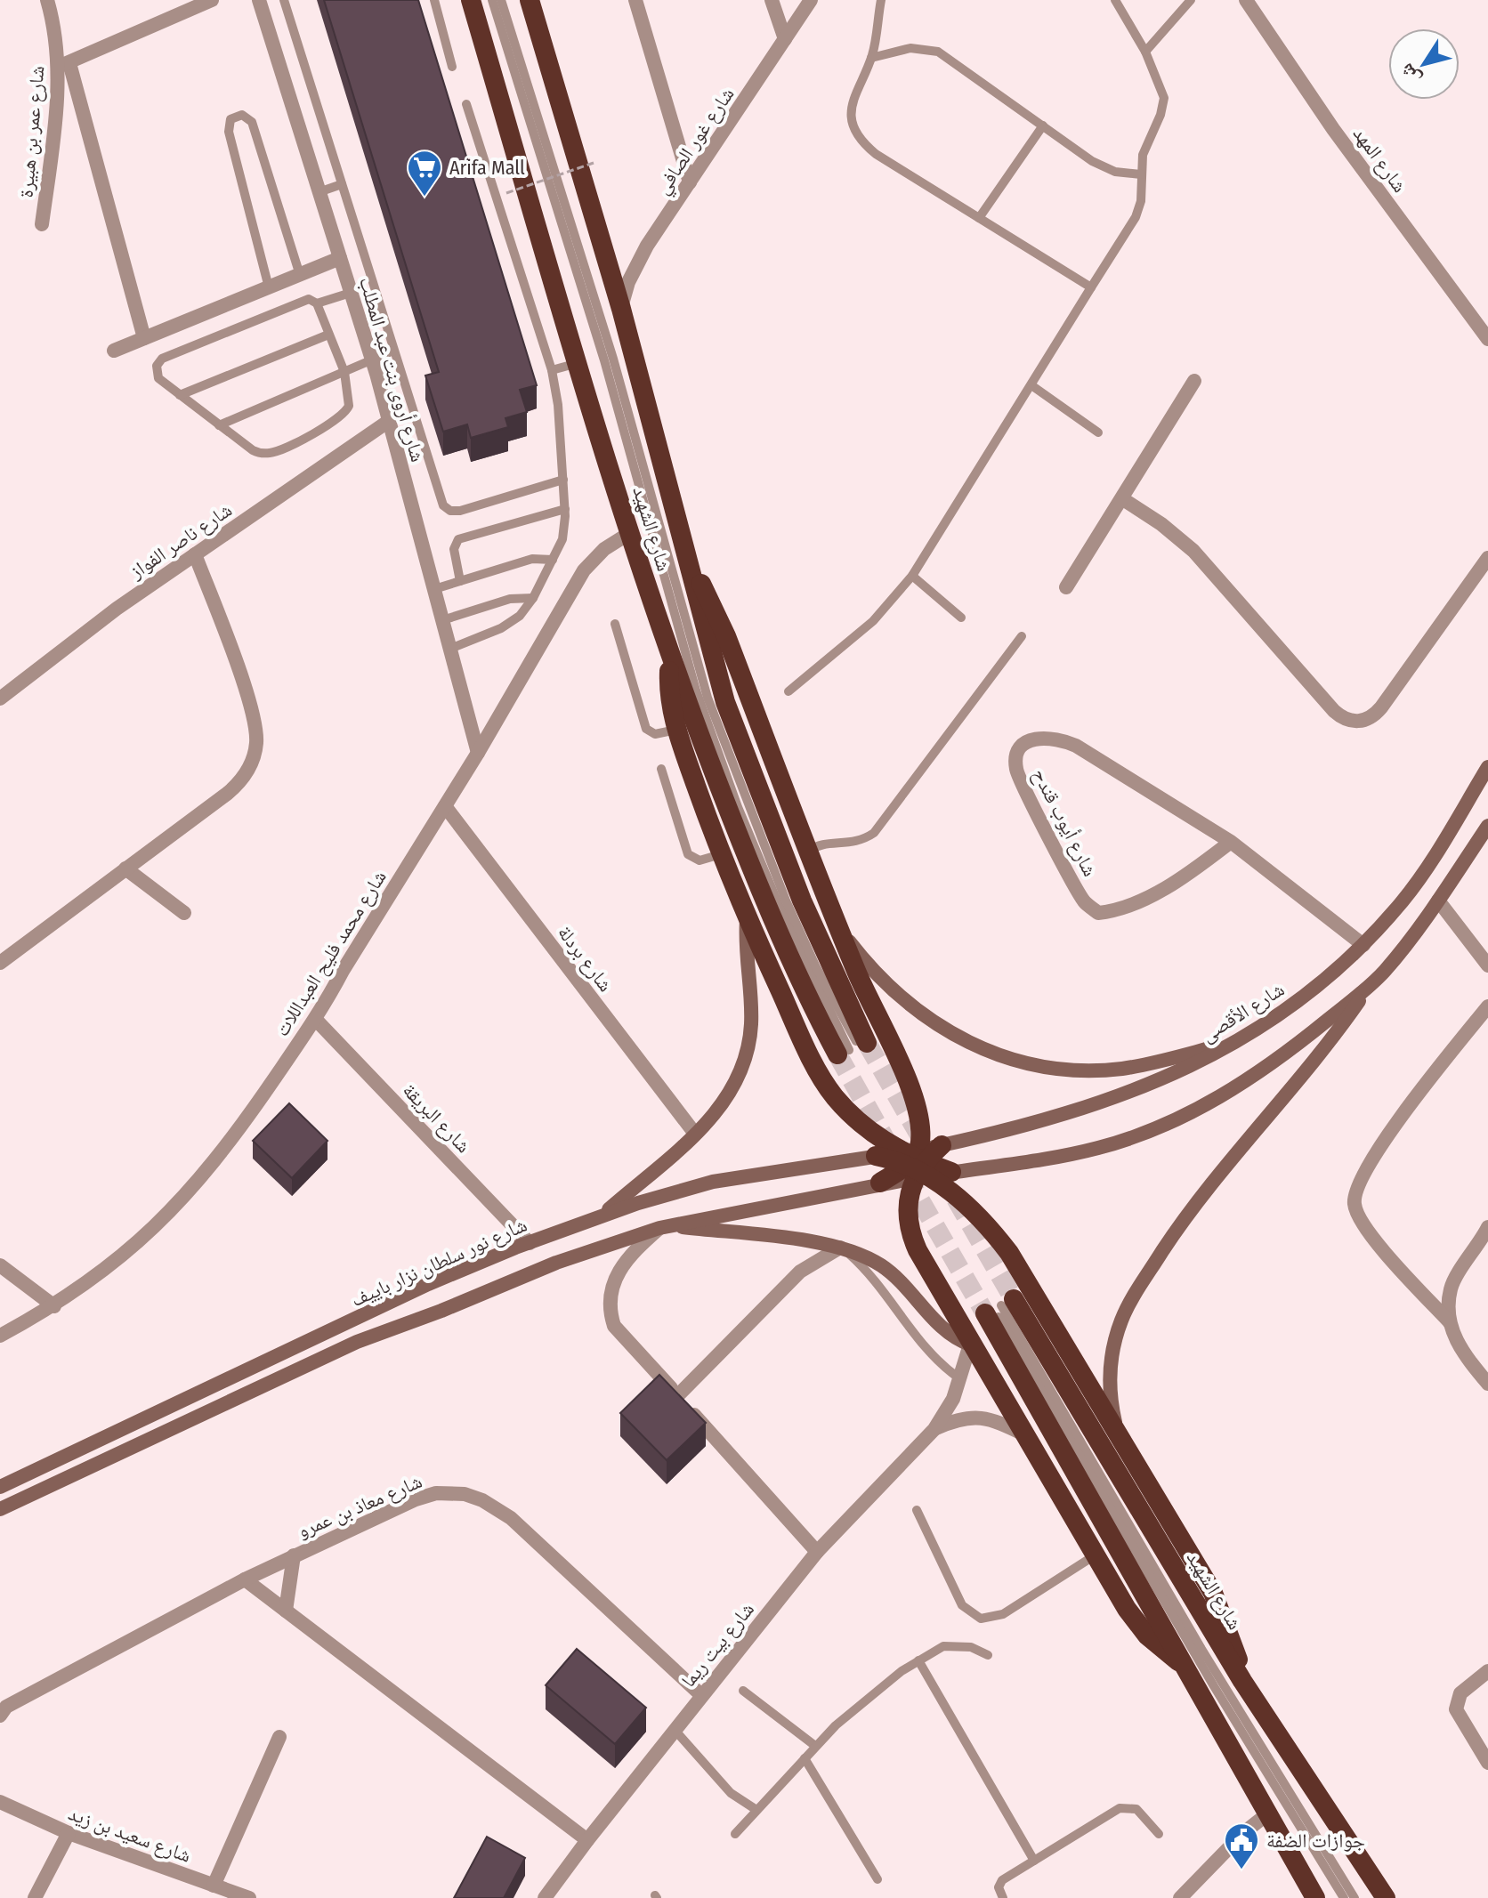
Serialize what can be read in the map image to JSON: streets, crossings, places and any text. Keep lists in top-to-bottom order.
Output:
{
  "streets": {
    "highway": ["شارع الشهيد"],
    "main road": ["شارع الأقصى", "شارع نور سلطان نزار باييف"],
    "street": [
      "شارع عمر بن هبيرة",
      "شارع غور الصافي",
      "شارع المهد",
      "شارع أروى بنت عبد المطلب",
      "شارع ناصر الفواز",
      "شارع أيوب قندح",
      "شارع محمد فليح العبداللات",
      "شارع بردلة",
      "شارع البريقة",
      "شارع معاذ بن عمرو",
      "شارع بيت ريما",
      "شارع سعيد بن زيد"
    ]
  },
  "crossings": [
    ["شارع غور الصافي", "شارع الشهيد"],
    ["شارع أروى بنت عبد المطلب", "شارع ناصر الفواز"],
    ["شارع أروى بنت عبد المطلب", "شارع محمد فليح العبداللات"],
    ["شارع الشهيد", "شارع محمد فليح العبداللات"],
    ["شارع أيوب قندح", "شارع الأقصى"],
    ["شارع محمد فليح العبداللات", "شارع بردلة"],
    ["شارع محمد فليح العبداللات", "شارع البريقة"],
    ["شارع البريقة", "شارع نور سلطان نزار باييف"],
    ["شارع معاذ بن عمرو", "شارع بيت ريما"]
  ],
  "places": {
    "supermarket": ["Arifa Mall"],
    "public building": ["جوازات الضفة"]
  },
  "north": "bottom left"
}
